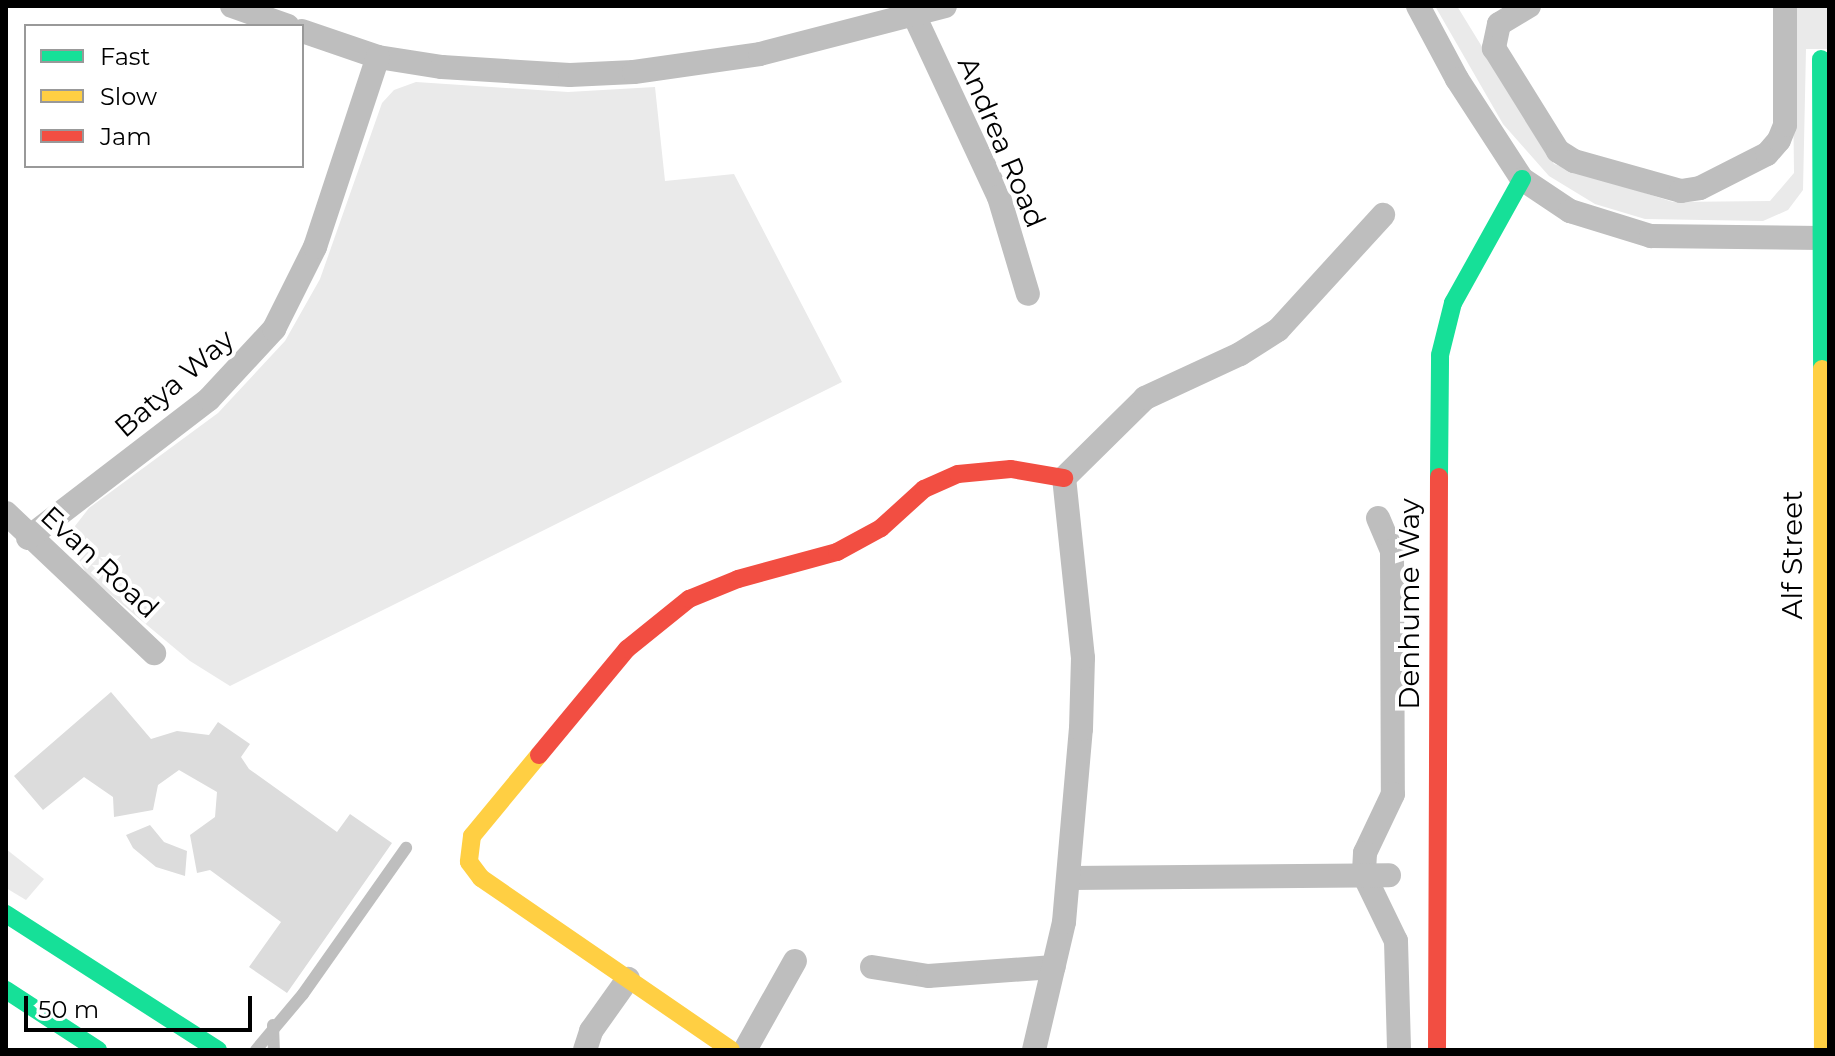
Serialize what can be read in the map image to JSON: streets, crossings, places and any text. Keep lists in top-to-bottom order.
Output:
{
  "streets": {
    "street": [
      "Andrea Road",
      "Batya Way",
      "Alf Street",
      "Evan Road",
      "Denhume Way"
    ]
  },
  "crossings": [
    ["Batya Way", "Evan Road"]
  ],
  "legend": ["Fast", "Slow", "Jam"],
  "scale_bar": "50 m"
}
